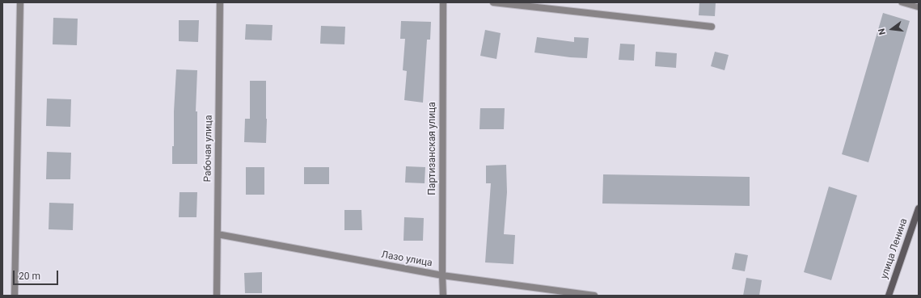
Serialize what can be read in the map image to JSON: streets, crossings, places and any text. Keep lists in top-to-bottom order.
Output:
{
  "streets": {
    "main road": ["улица Ленина"],
    "street": ["Рабочая улица", "Партизанская улица", "Лазо улица"]
  },
  "crossings": [
    ["Рабочая улица", "Лазо улица"],
    ["Партизанская улица", "Лазо улица"]
  ],
  "scale_bar": "20 m",
  "north": "left"
}
